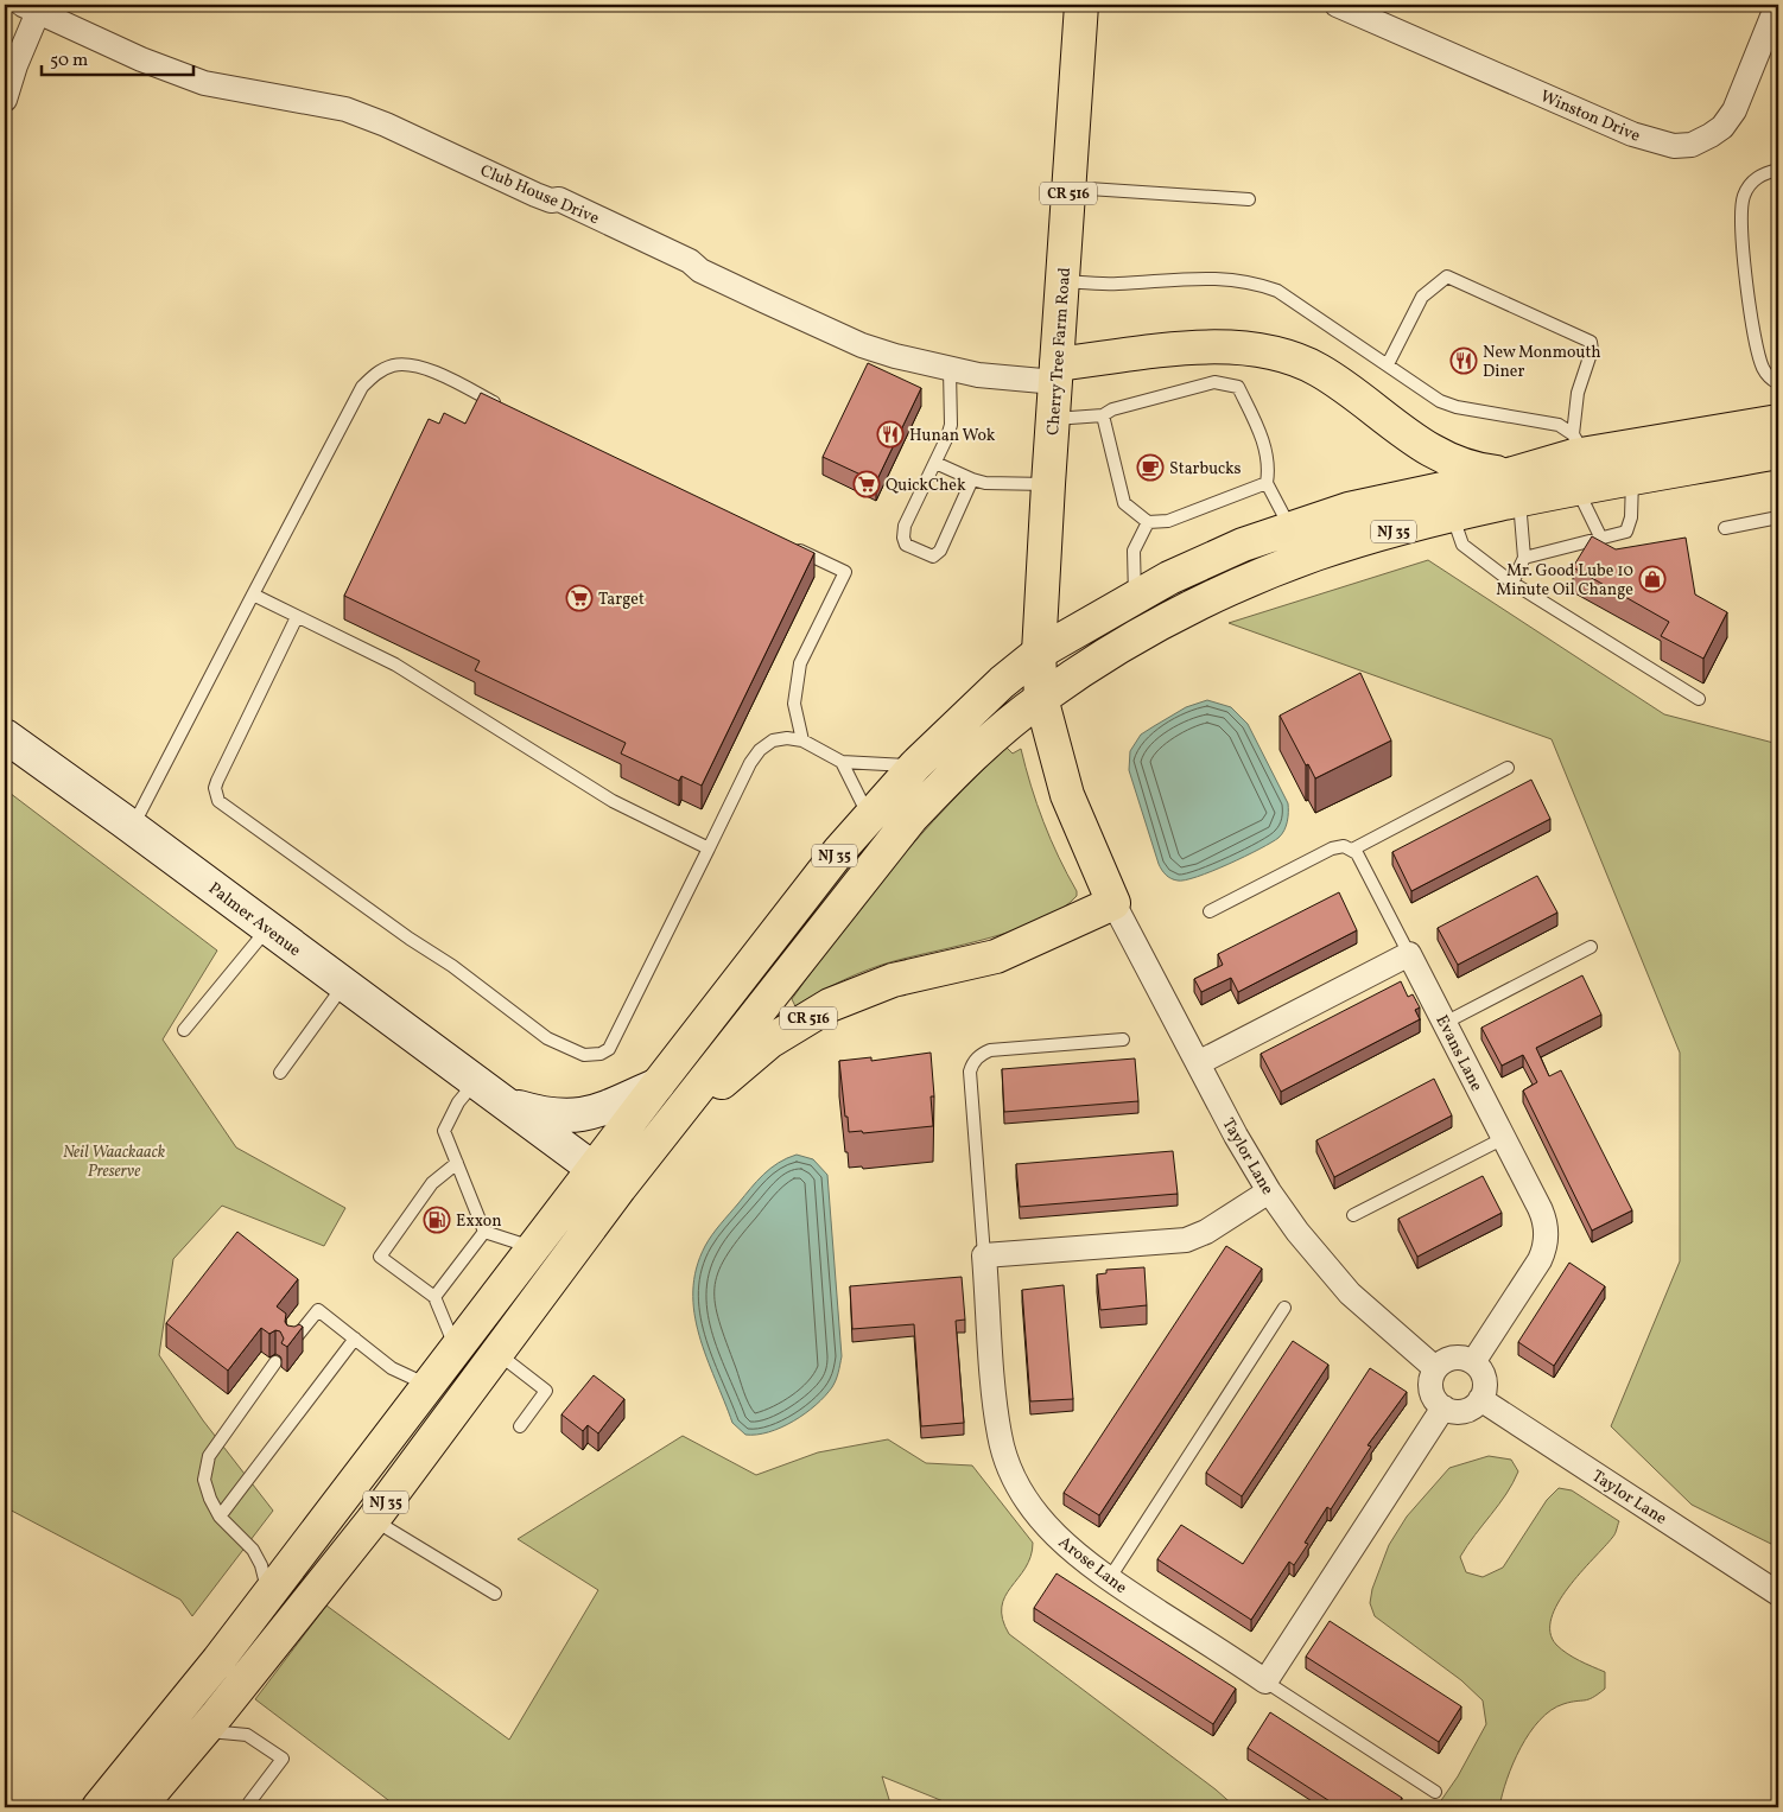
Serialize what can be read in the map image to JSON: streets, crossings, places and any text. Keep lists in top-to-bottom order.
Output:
{
  "streets": {
    "main road": ["CR 516", "Cherry Tree Farm Road", "NJ 35"],
    "street": [
      "Winston Drive",
      "Club House Drive",
      "Palmer Avenue",
      "Evans Lane",
      "Taylor Lane",
      "Arose Lane"
    ]
  },
  "crossings": [
    ["Club House Drive", "Cherry Tree Farm Road"],
    ["CR 516", "Cherry Tree Farm Road"],
    ["CR 516", "NJ 35"],
    ["CR 516", "Taylor Lane"],
    ["Cherry Tree Farm Road", "NJ 35"],
    ["NJ 35", "Palmer Avenue"],
    ["Evans Lane", "Taylor Lane"]
  ],
  "parks": ["Neil Waackaack Preserve"],
  "places": {
    "restaurant": ["New Monmouth Diner", "Hunan Wok"],
    "cafe": ["Starbucks"],
    "supermarket": ["QuickChek", "Target"],
    "shop": ["Mr. Good Lube 10 Minute Oil Change"],
    "fuel station": ["Exxon"]
  },
  "scale_bar": "50 m"
}
